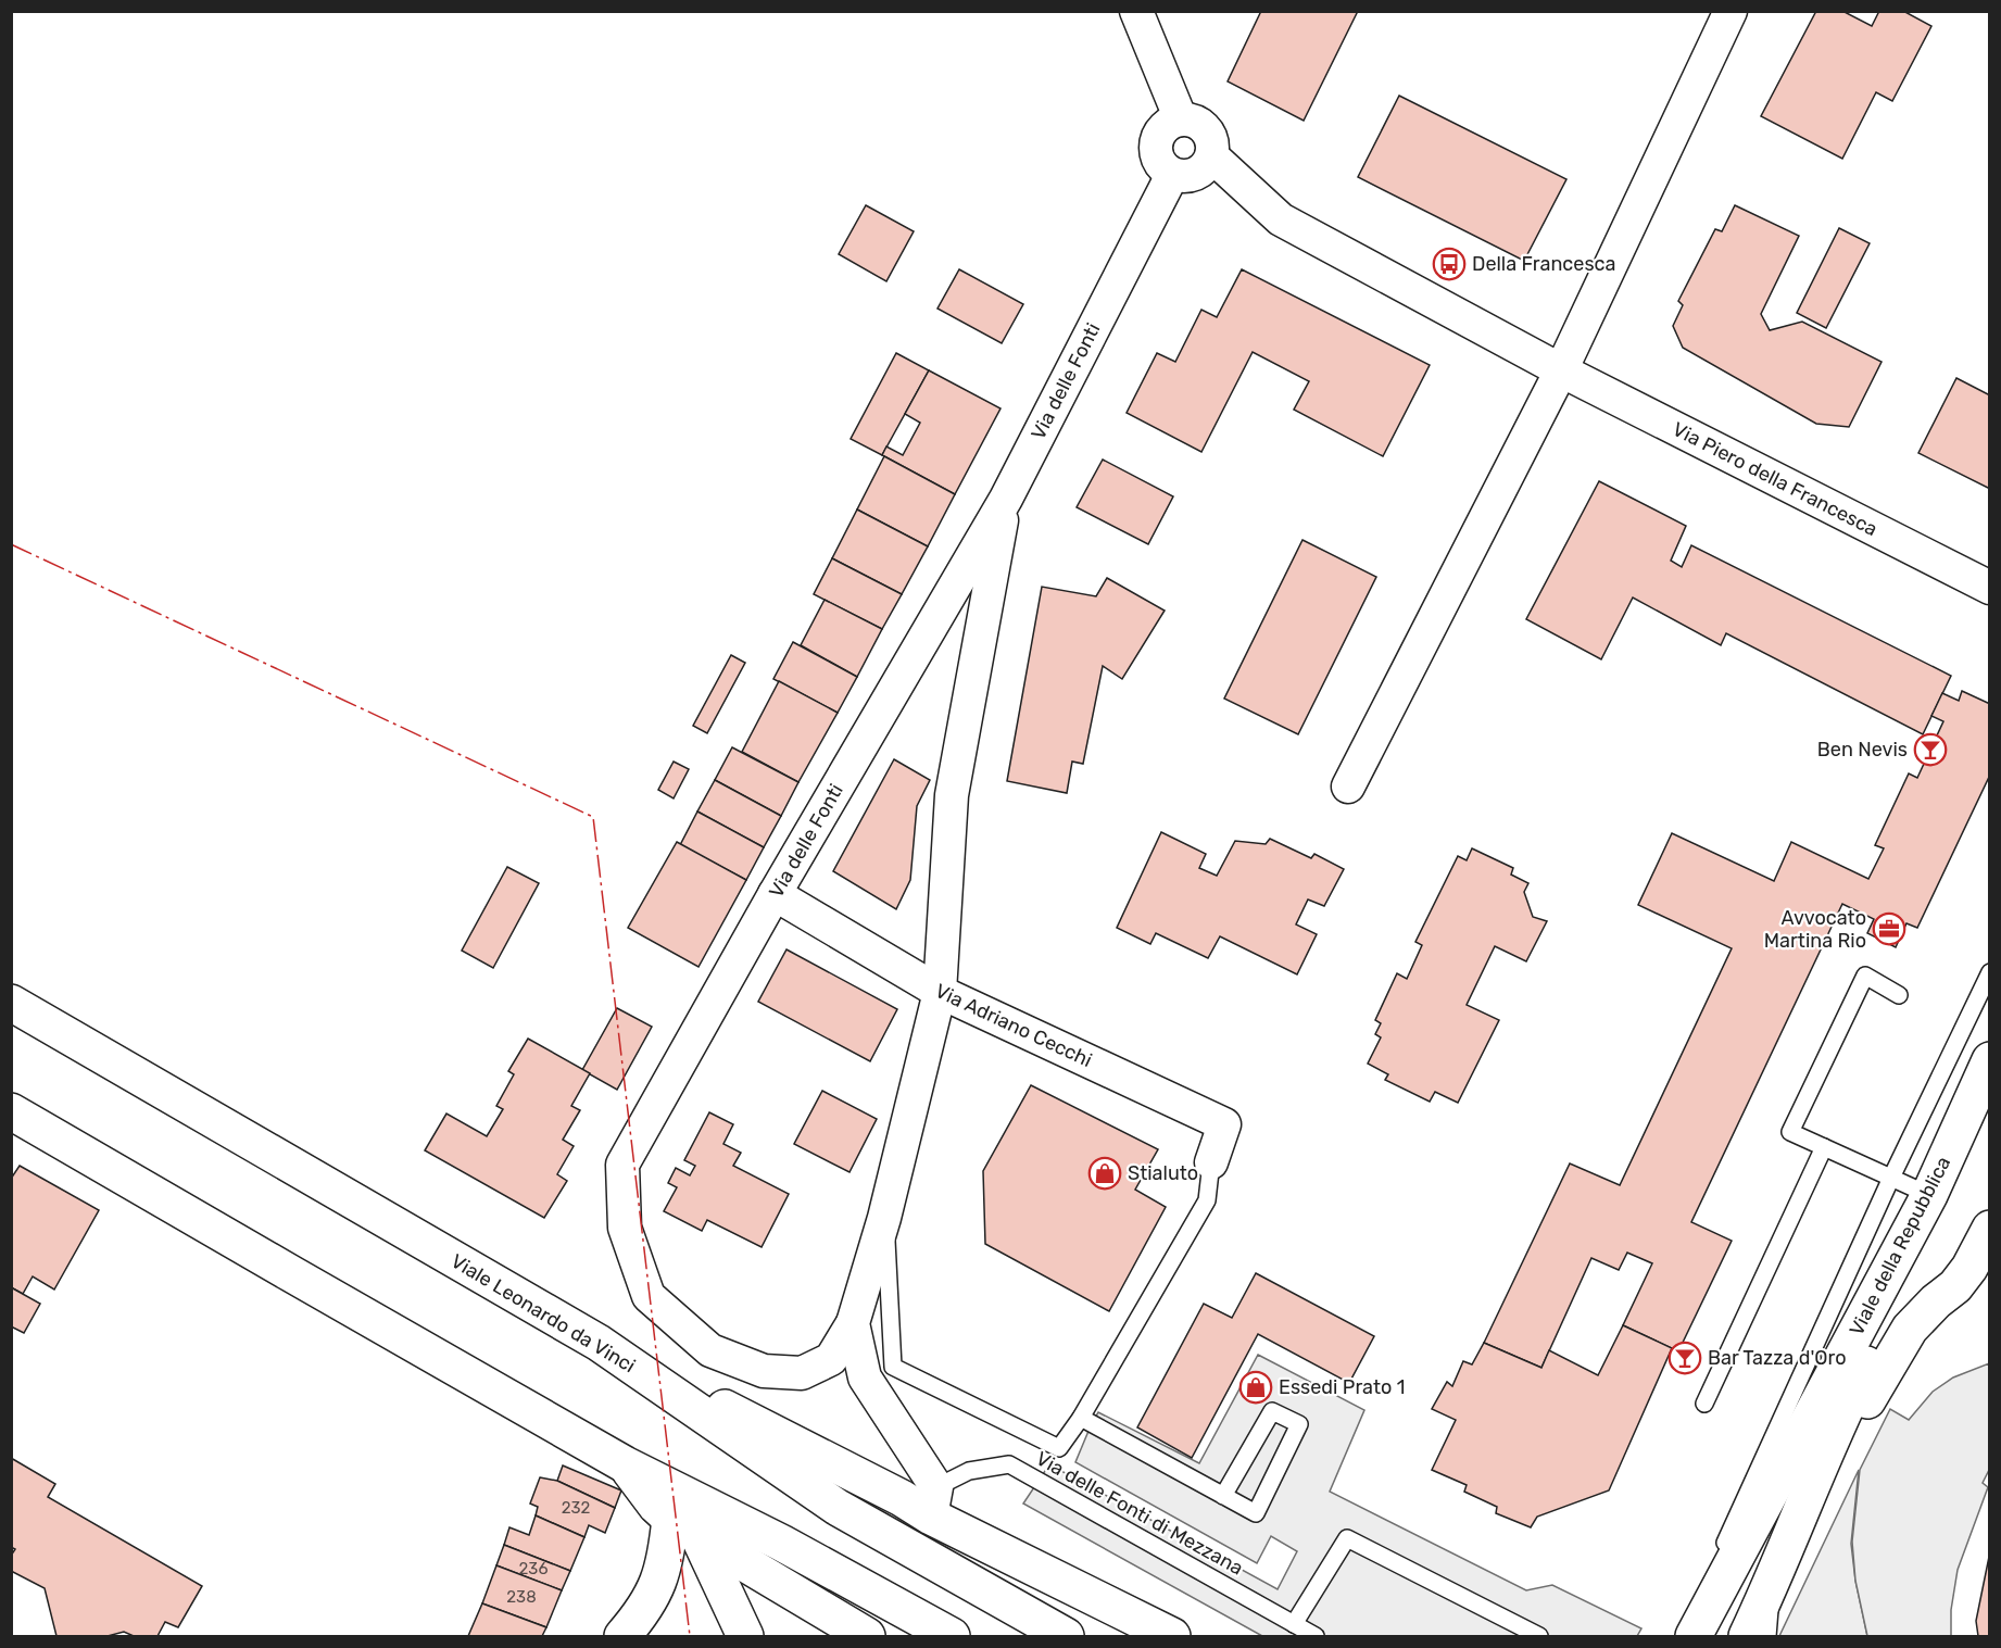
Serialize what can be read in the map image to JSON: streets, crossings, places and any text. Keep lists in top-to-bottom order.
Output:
{
  "streets": {
    "main road": ["Viale della Repubblica", "Viale Leonardo da Vinci"],
    "street": ["Via delle Fonti", "Via Piero della Francesca", "Via Adriano Cecchi"],
    "lane": ["Via delle Fonti di Mezzana"]
  },
  "crossings": [
    ["Via delle Fonti", "Via Piero della Francesca"],
    ["Via delle Fonti", "Via Adriano Cecchi"]
  ],
  "places": {
    "bus stop": ["Della Francesca"],
    "bar": ["Ben Nevis", "Bar Tazza d'Oro"],
    "office": ["Avvocato Martina Rio"],
    "shop": ["Stialuto", "Essedi Prato 1"]
  },
  "house_numbers": ["232", "236", "238"]
}
